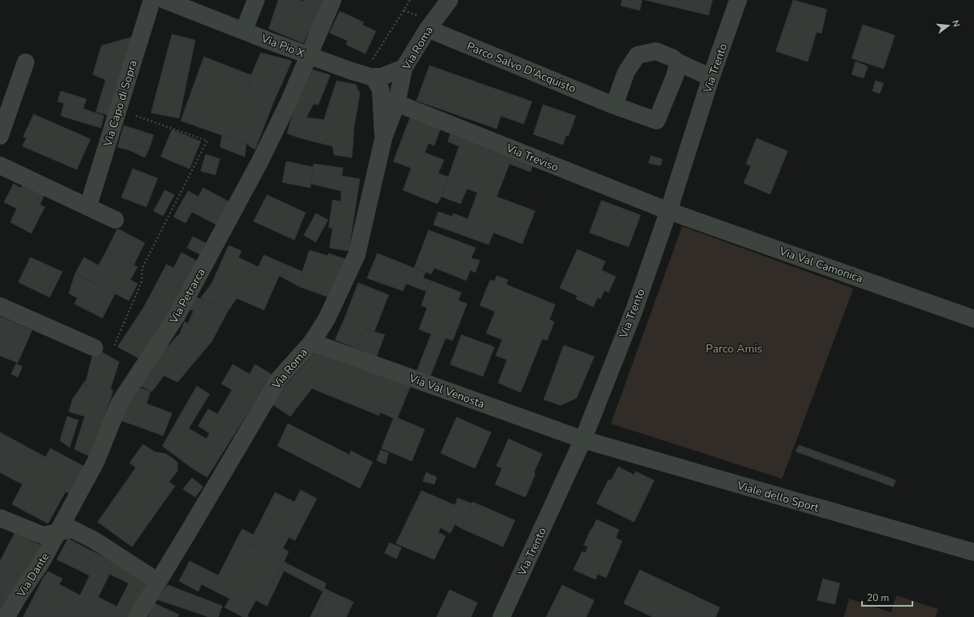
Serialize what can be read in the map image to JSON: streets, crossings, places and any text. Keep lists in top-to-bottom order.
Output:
{
  "streets": {
    "street": [
      "Via Pio X",
      "Via Roma",
      "Parco Salvo D'Acquisto",
      "Via Trento",
      "Via Capo di Sopra",
      "Via Treviso",
      "Via Val Camonica",
      "Via Petrarca",
      "Via Val Venosta",
      "Viale dello Sport",
      "Via Dante"
    ]
  },
  "crossings": [
    ["Via Pio X", "Via Roma"],
    ["Via Pio X", "Via Petrarca"],
    ["Via Roma", "Parco Salvo D'Acquisto"],
    ["Via Roma", "Via Treviso"],
    ["Via Roma", "Via Val Venosta"],
    ["Via Trento", "Via Treviso"],
    ["Via Trento", "Via Val Camonica"],
    ["Via Trento", "Via Val Venosta"],
    ["Via Trento", "Viale dello Sport"],
    ["Via Treviso", "Via Val Camonica"],
    ["Via Petrarca", "Via Dante"],
    ["Via Val Venosta", "Viale dello Sport"]
  ],
  "parks": ["Parco Amis"],
  "scale_bar": "20 m",
  "north": "right"
}
